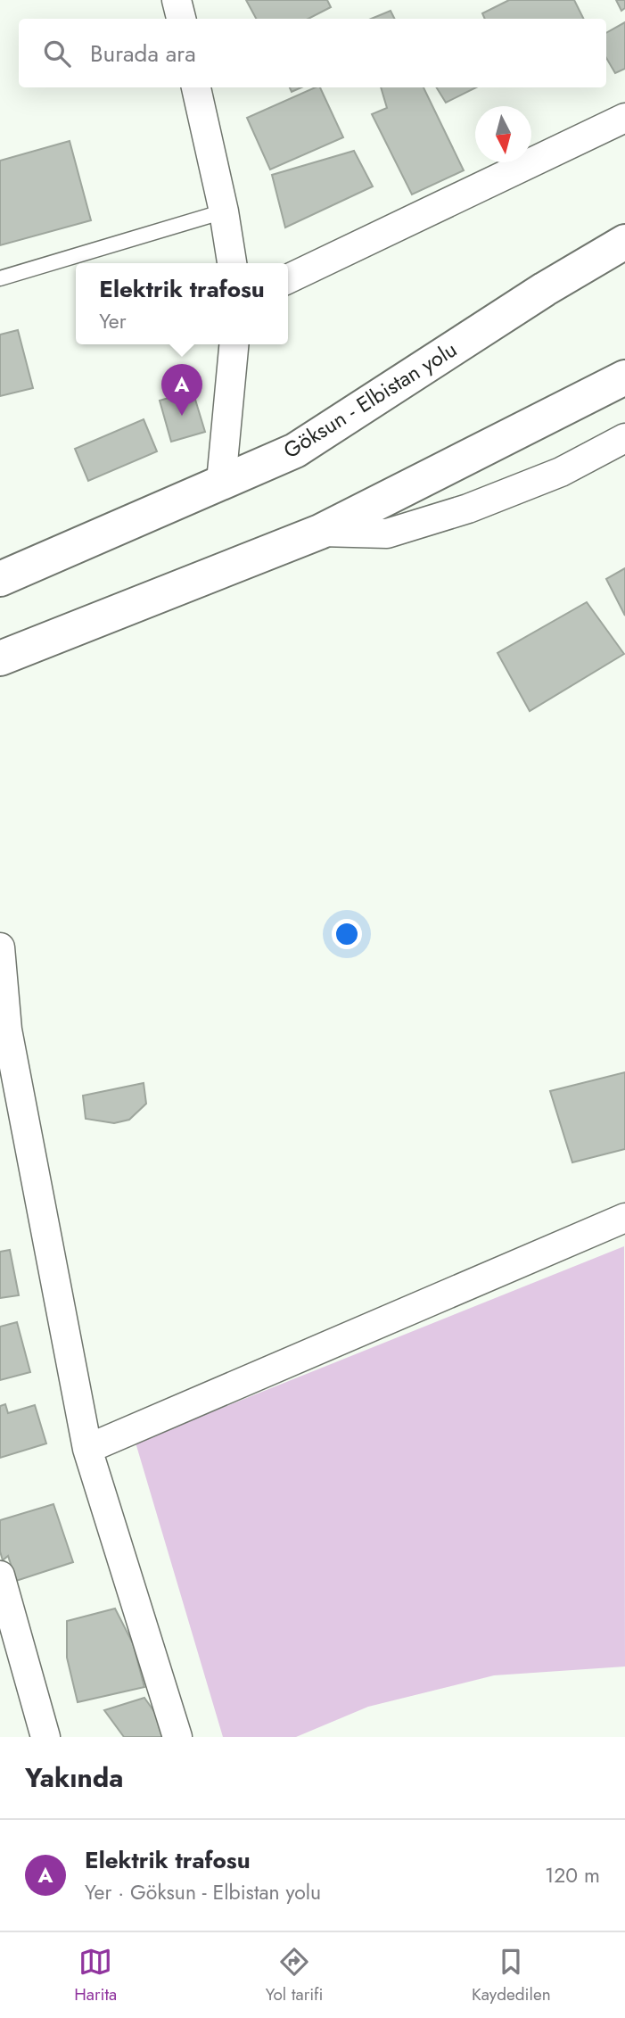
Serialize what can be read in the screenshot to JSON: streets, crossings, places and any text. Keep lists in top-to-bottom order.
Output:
{
  "streets": {
    "highway": ["Göksun - Elbistan yolu"]
  },
  "north": "bottom",
  "page": {
    "search": "Burada ara",
    "popup": ["Elektrik trafosu", "Yer"],
    "pins": "A",
    "heading": "Yakında",
    "list": [
      {
        "mark": "A",
        "name": "Elektrik trafosu",
        "note": "Yer · Göksun - Elbistan yolu",
        "value": "120 m"
      }
    ],
    "nav": ["Harita", "Yol tarifi", "Kaydedilen"]
  }
}
